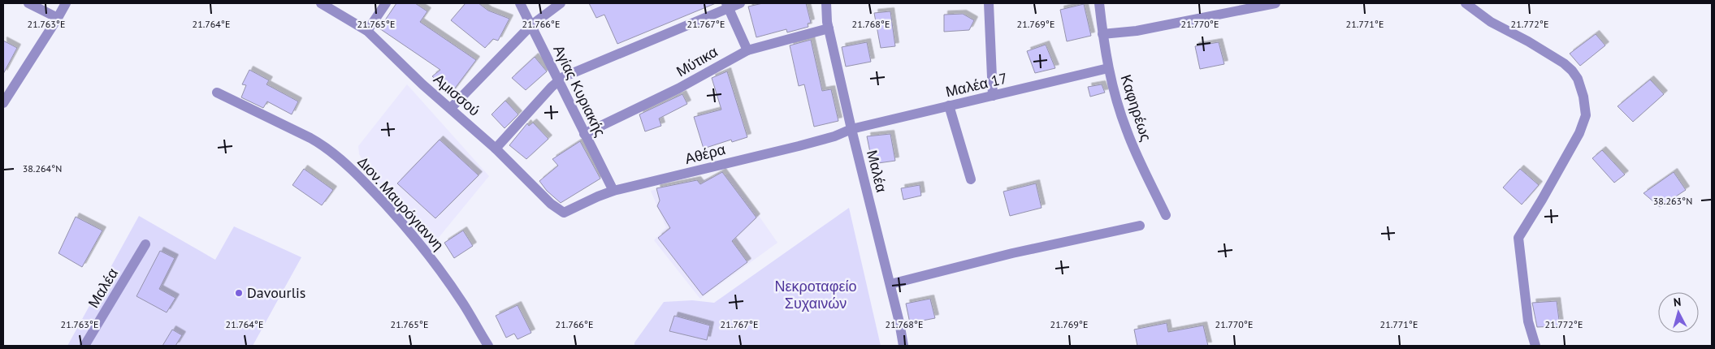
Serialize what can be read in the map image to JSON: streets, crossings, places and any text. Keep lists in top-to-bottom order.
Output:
{
  "streets": {
    "street": [
      "Μύτικα",
      "Μαλέα 17",
      "Αγίας Κυριακής",
      "Αμισσού",
      "Καφηρέως",
      "Αθέρα",
      "Μαλέα",
      "Διον. Μαυρόγιαννη"
    ]
  },
  "crossings": [
    ["Μύτικα", "Αγίας Κυριακής"],
    ["Μύτικα", "Μαλέα"],
    ["Μαλέα 17", "Καφηρέως"],
    ["Μαλέα 17", "Αθέρα"],
    ["Μαλέα 17", "Μαλέα"],
    ["Αγίας Κυριακής", "Αθέρα"],
    ["Αμισσού", "Αθέρα"],
    ["Αθέρα", "Μαλέα"]
  ],
  "parks": ["Νεκροταφείο Συχαινών"],
  "places": ["Davourlis"],
  "north": "top",
  "coordinates": [
    "21.763°E",
    "21.764°E",
    "21.765°E",
    "21.766°E",
    "21.767°E",
    "21.768°E",
    "21.769°E",
    "21.770°E",
    "21.771°E",
    "21.772°E",
    "38.264°N",
    "38.263°N"
  ]
}
